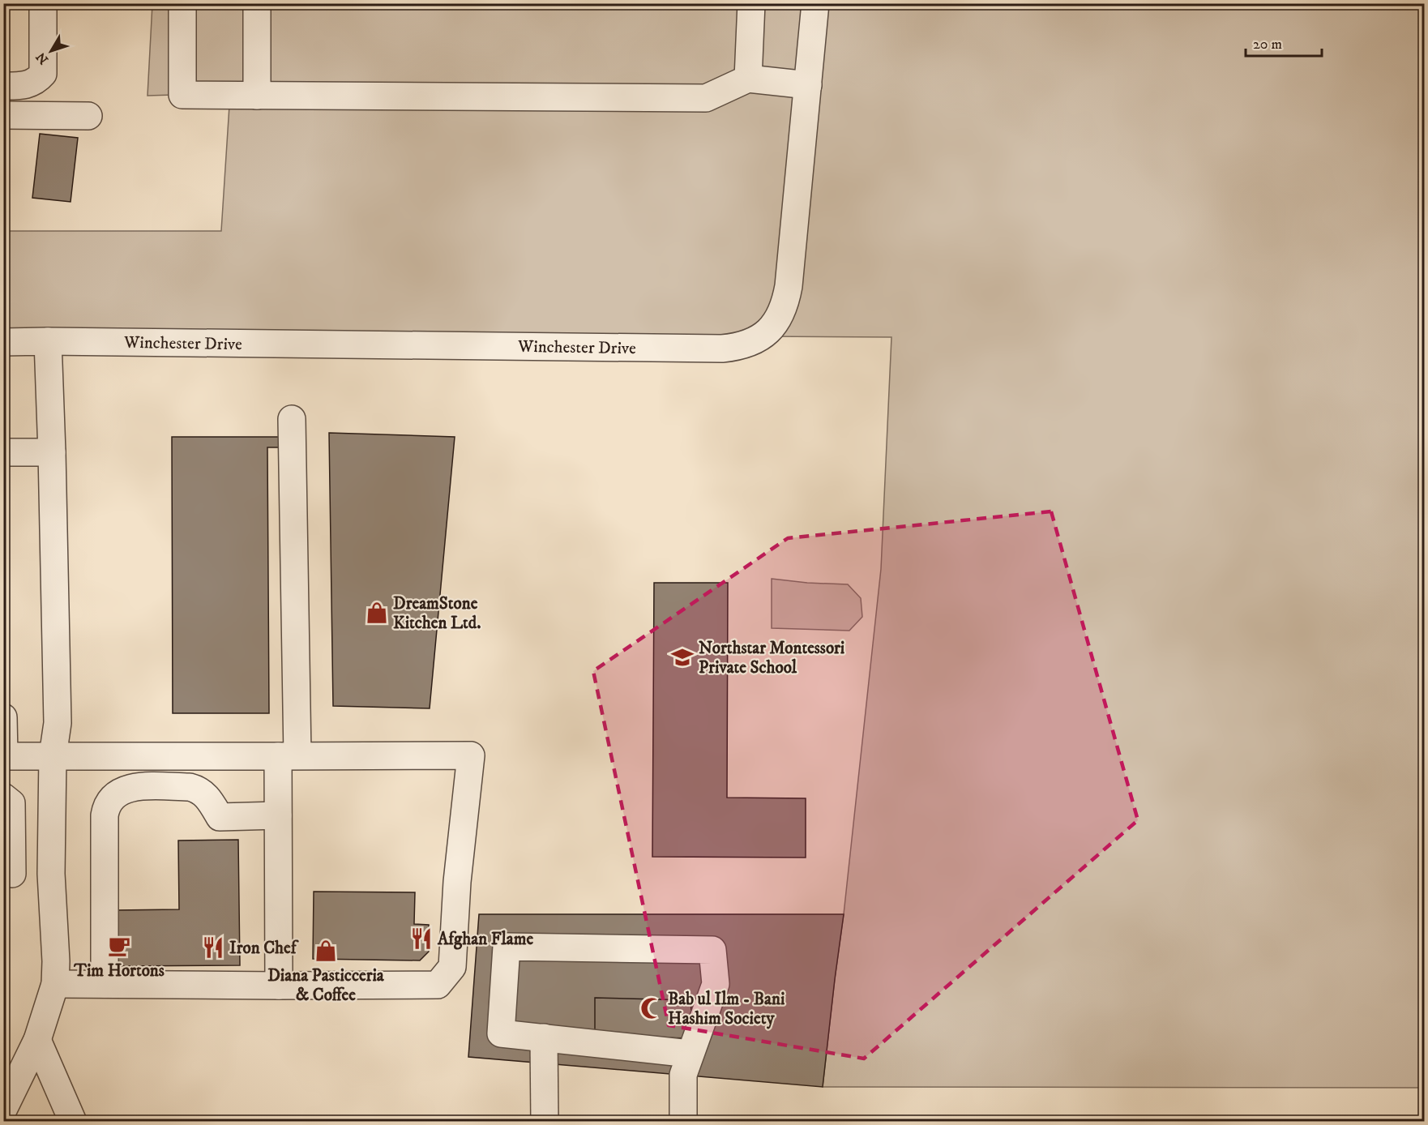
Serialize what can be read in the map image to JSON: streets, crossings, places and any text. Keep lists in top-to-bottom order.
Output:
{
  "streets": {
    "street": ["Winchester Drive"]
  },
  "places": {
    "shop": ["DreamStone Kitchen Ltd.", "Diana Pasticceria & Coffee"],
    "school or university": ["Northstar Montessori Private School"],
    "restaurant": ["Afghan Flame", "Iron Chef"],
    "cafe": ["Tim Hortons"],
    "mosque": ["Bab ul Ilm - Bani Hashim Society"]
  },
  "scale_bar": "20 m",
  "north": "bottom left"
}
